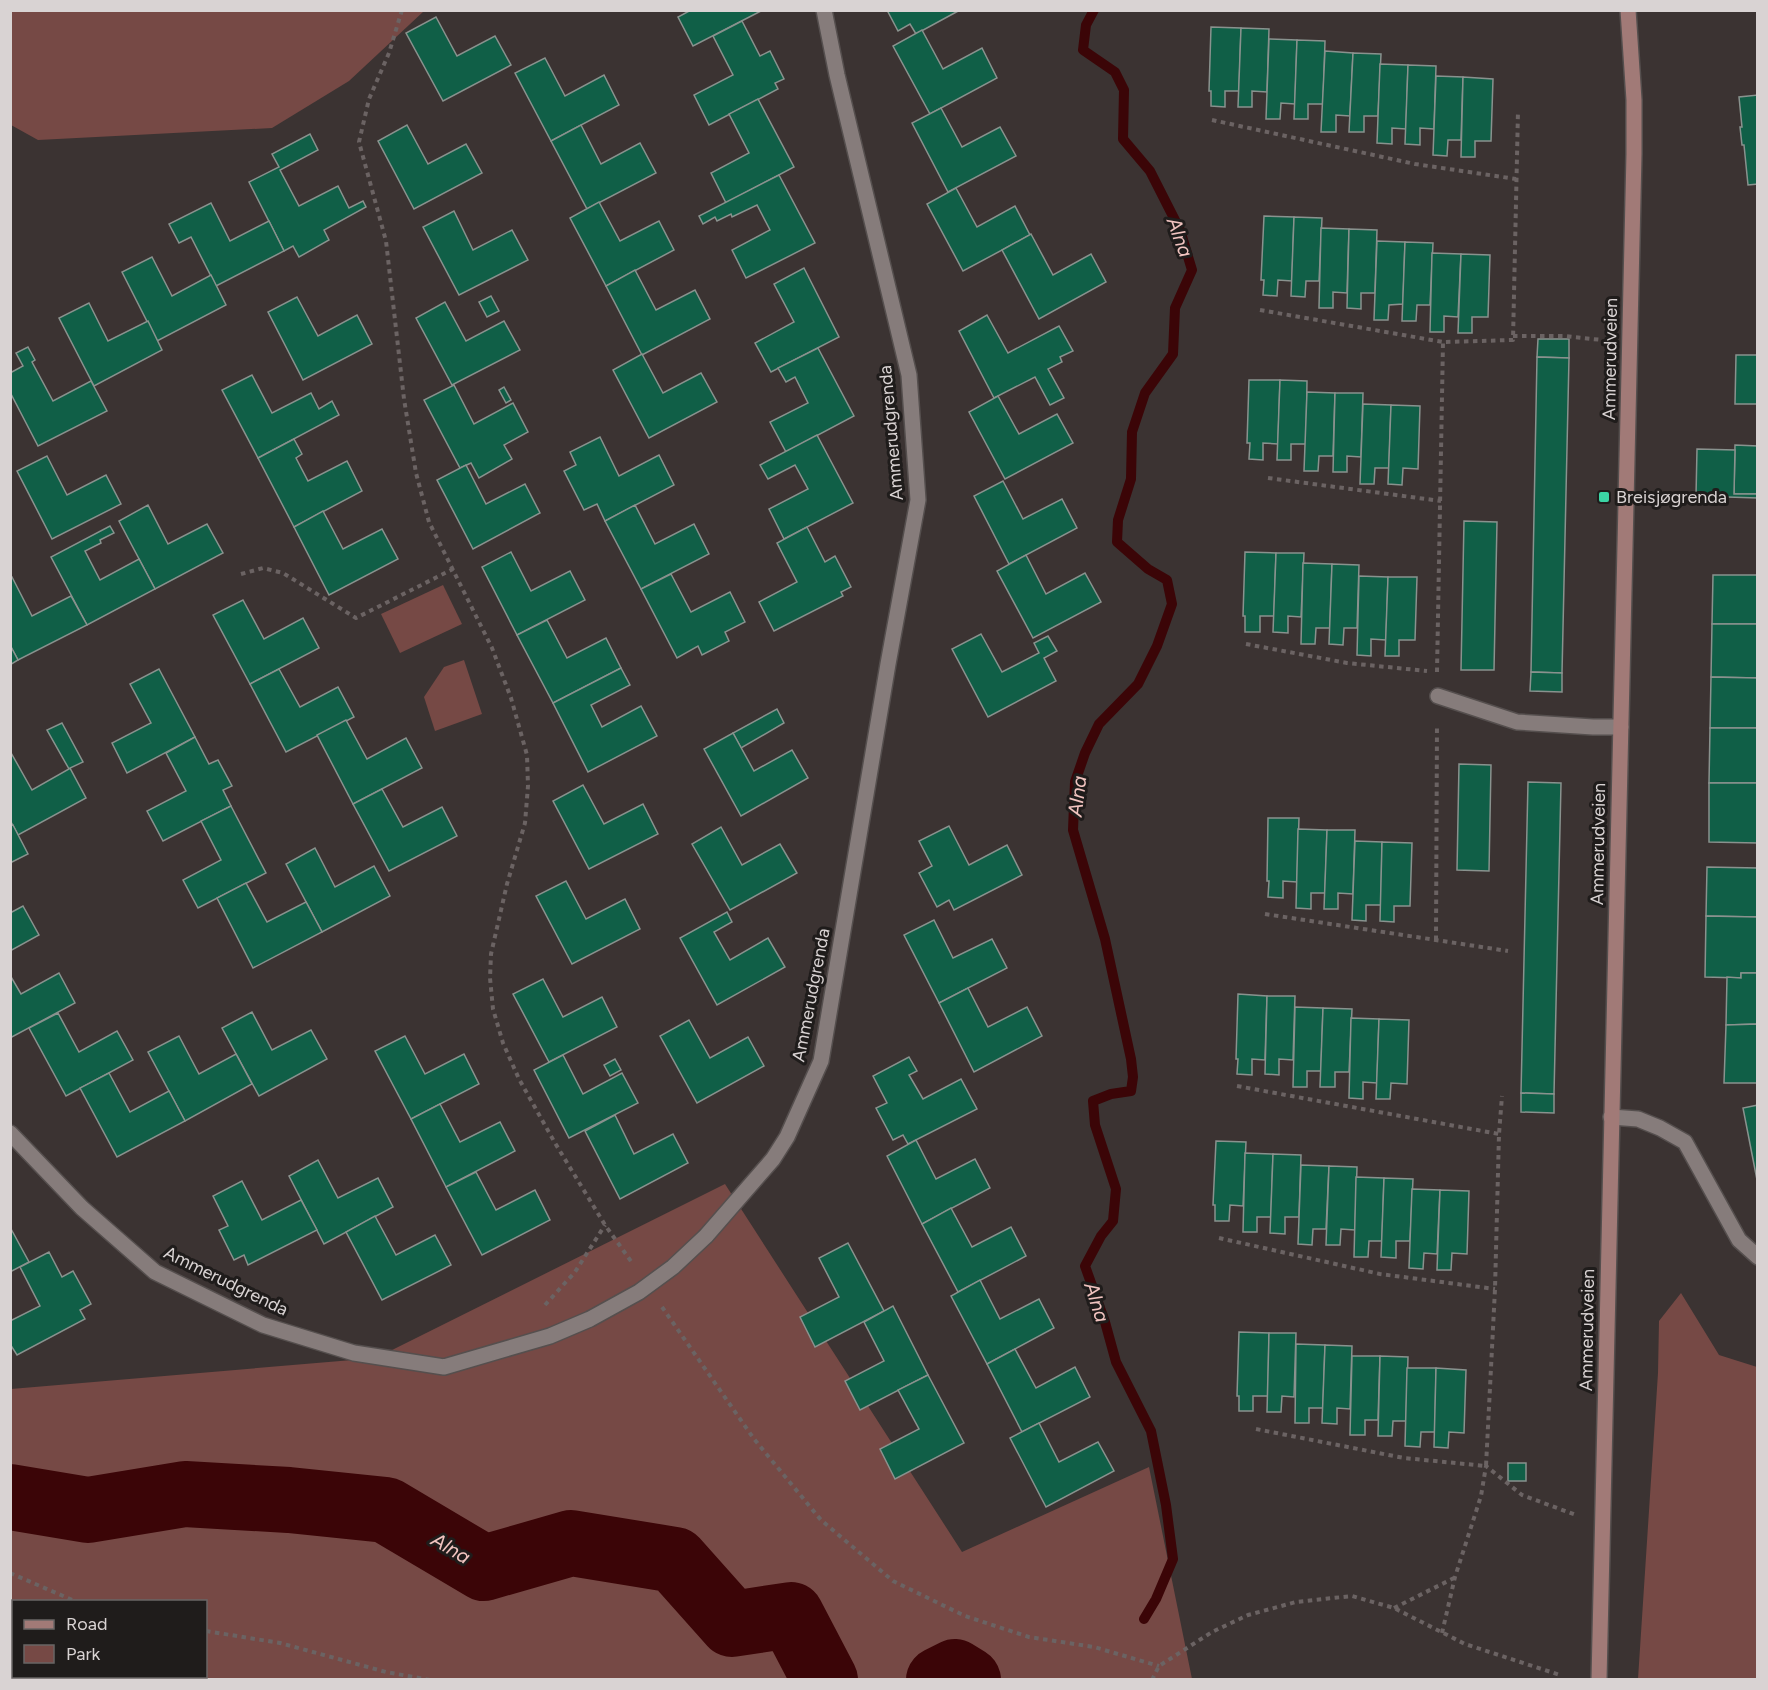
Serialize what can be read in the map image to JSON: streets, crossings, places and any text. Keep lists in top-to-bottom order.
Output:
{
  "streets": {
    "street": ["Ammerudveien", "Ammerudgrenda"]
  },
  "water": ["Alna"],
  "places": {
    "transit": ["Breisjøgrenda"]
  },
  "legend": ["Road", "Park"]
}
